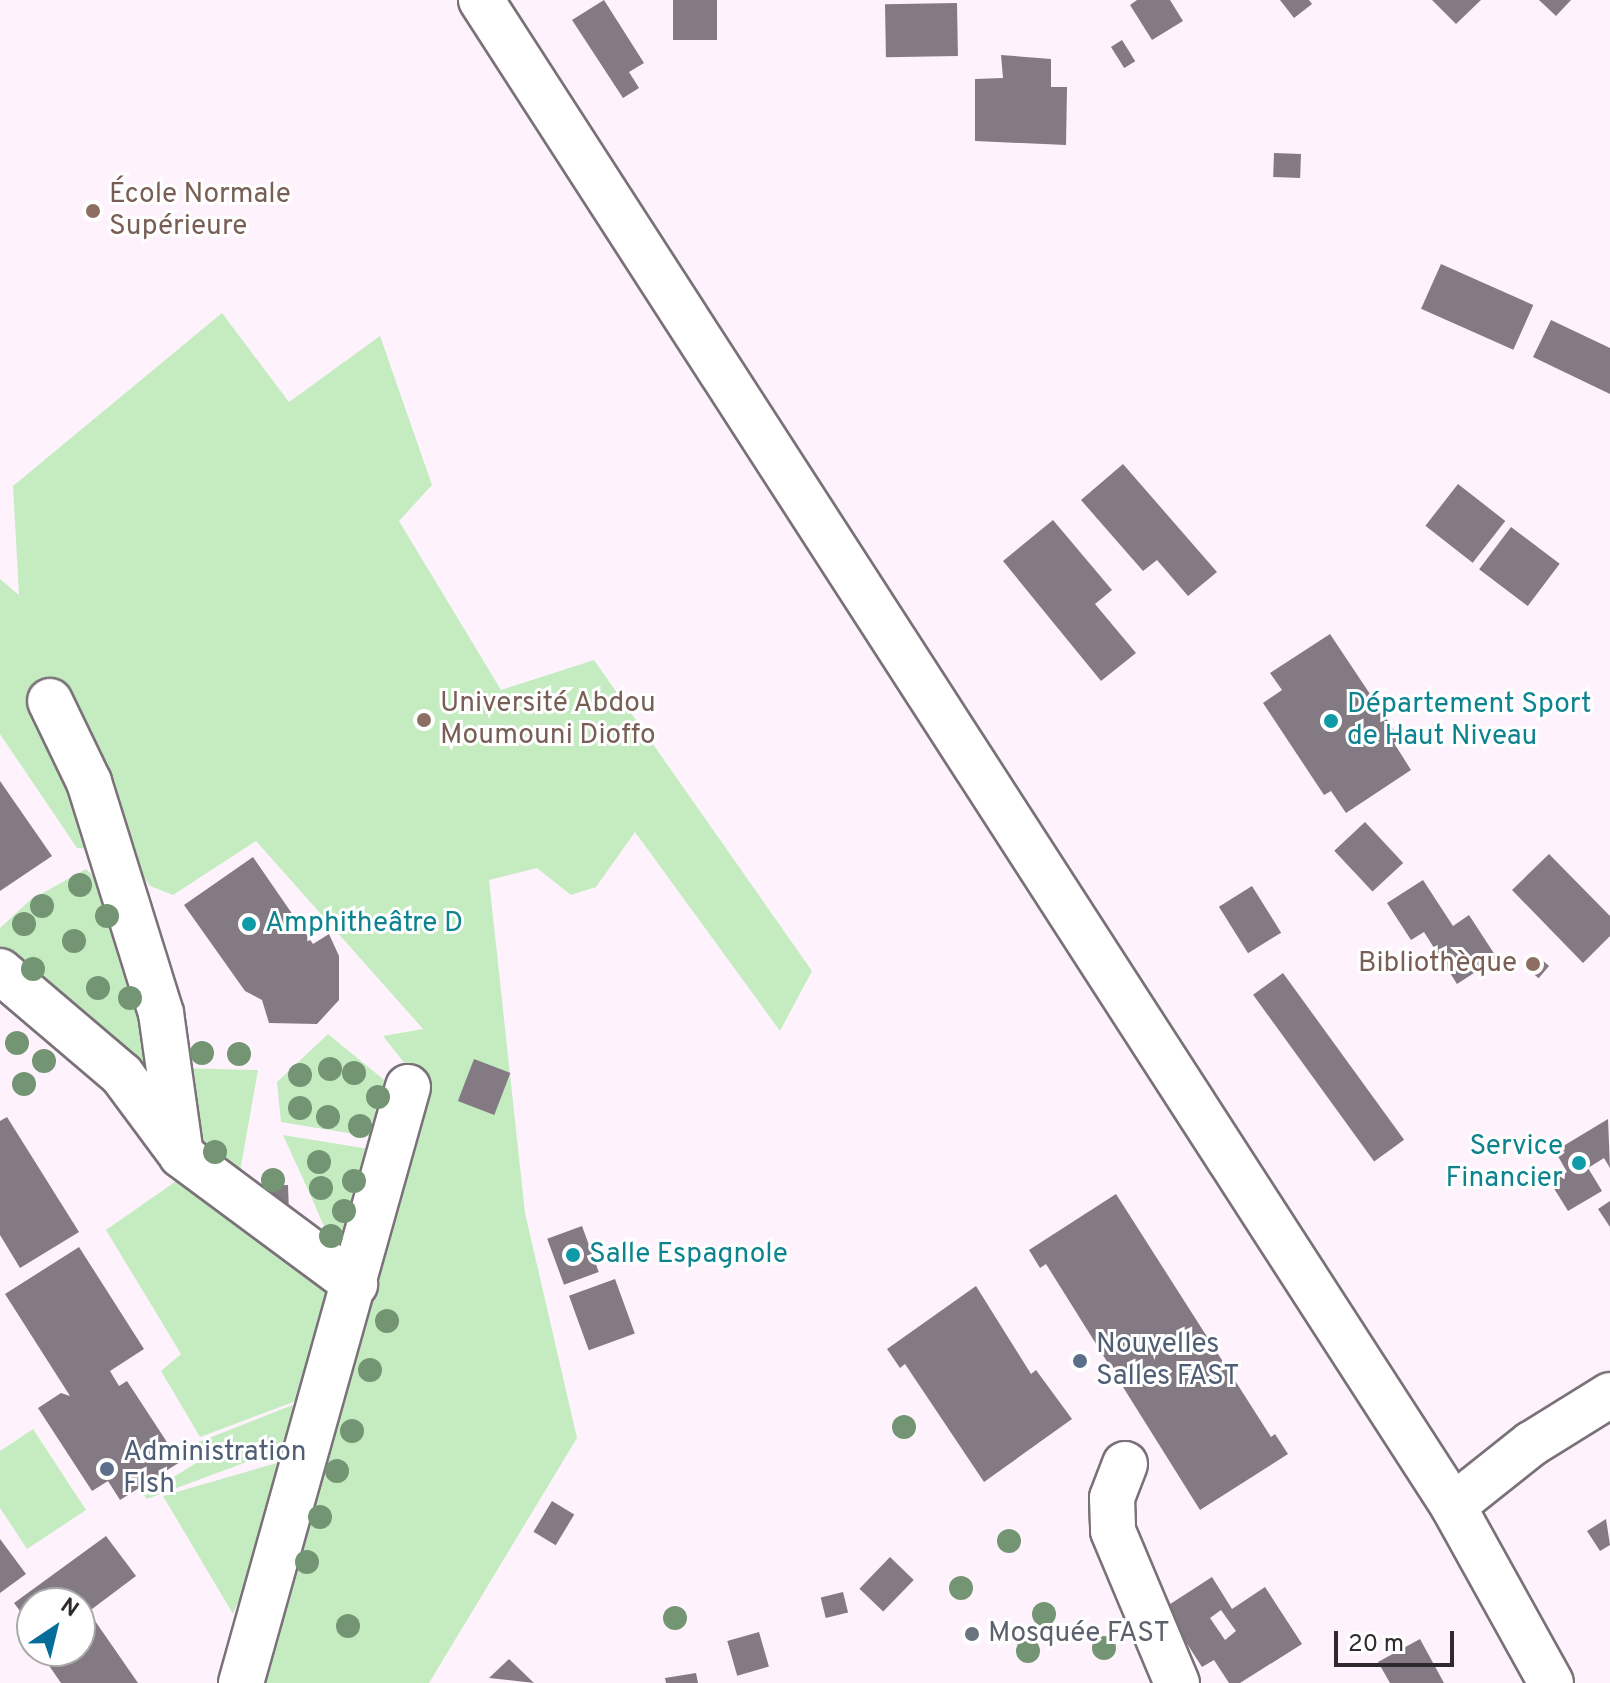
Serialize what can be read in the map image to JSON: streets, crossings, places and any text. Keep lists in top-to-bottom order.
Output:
{
  "places": [
    "École Normale Supérieure",
    "Université Abdou Moumouni Dioffo",
    "Département Sport de Haut Niveau",
    "Amphitheâtre D",
    "Bibliothèque",
    "Service Financier",
    "Salle Espagnole",
    "Nouvelles Salles FAST",
    "Administration Flsh",
    "Mosquée FAST"
  ],
  "scale_bar": "20 m",
  "north": "top right"
}
